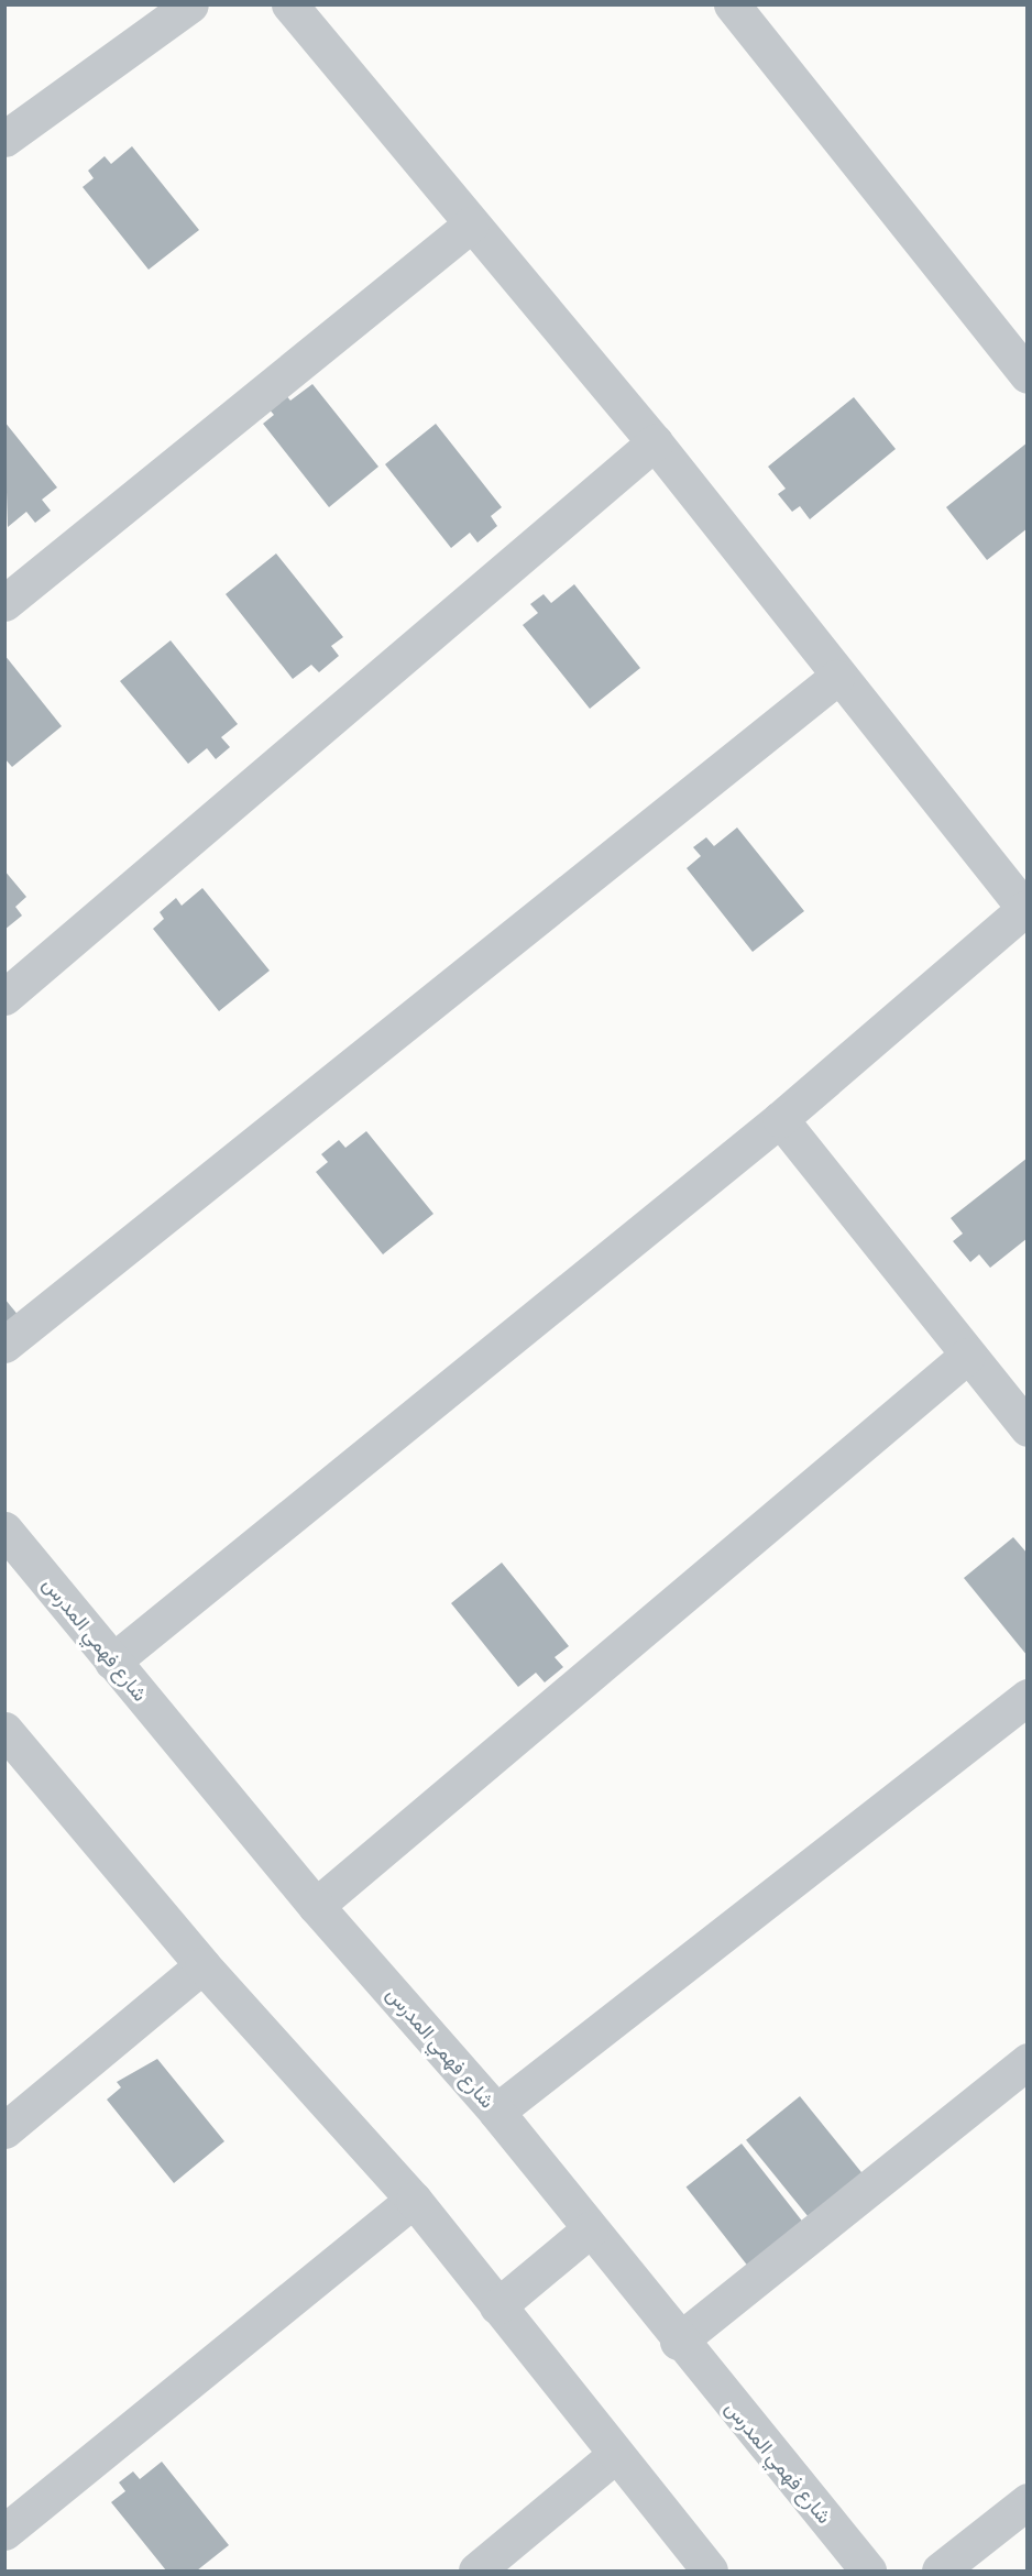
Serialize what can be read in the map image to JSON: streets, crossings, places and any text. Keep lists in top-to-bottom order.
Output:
{
  "streets": {
    "street": ["شارع فهمي المدرس"]
  }
}
